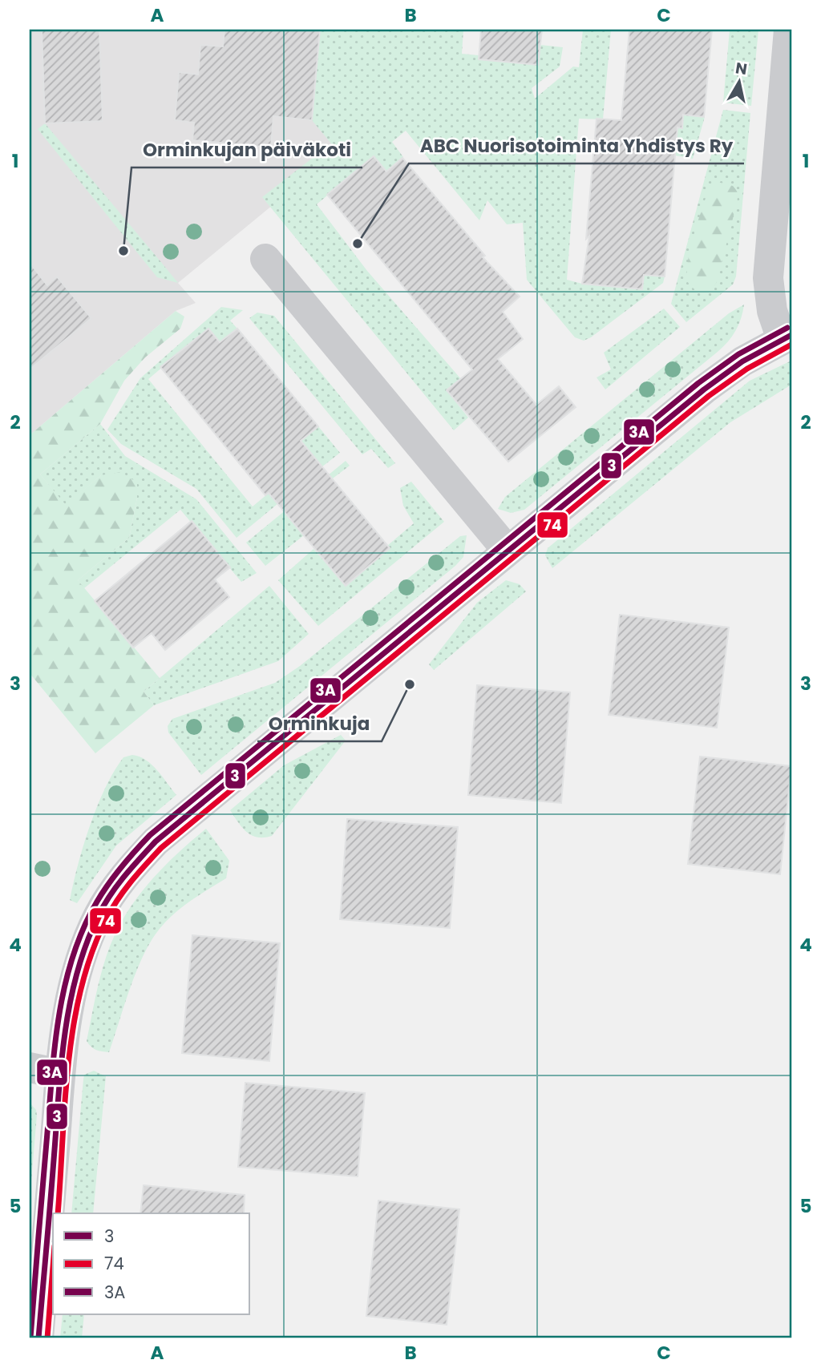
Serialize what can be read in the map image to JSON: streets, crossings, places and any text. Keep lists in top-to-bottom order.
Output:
{
  "places": ["ABC Nuorisotoiminta Yhdistys Ry", "Orminkujan päiväkoti", "Orminkuja"],
  "lines": ["transit line 3A", "transit line 3", "transit line 74"],
  "legend": ["3", "74", "3A"],
  "north": "top",
  "grid": {
    "columns": ["A", "B", "C"],
    "rows": [
      "1",
      "2",
      "3",
      "4",
      "5"
    ]
  }
}
